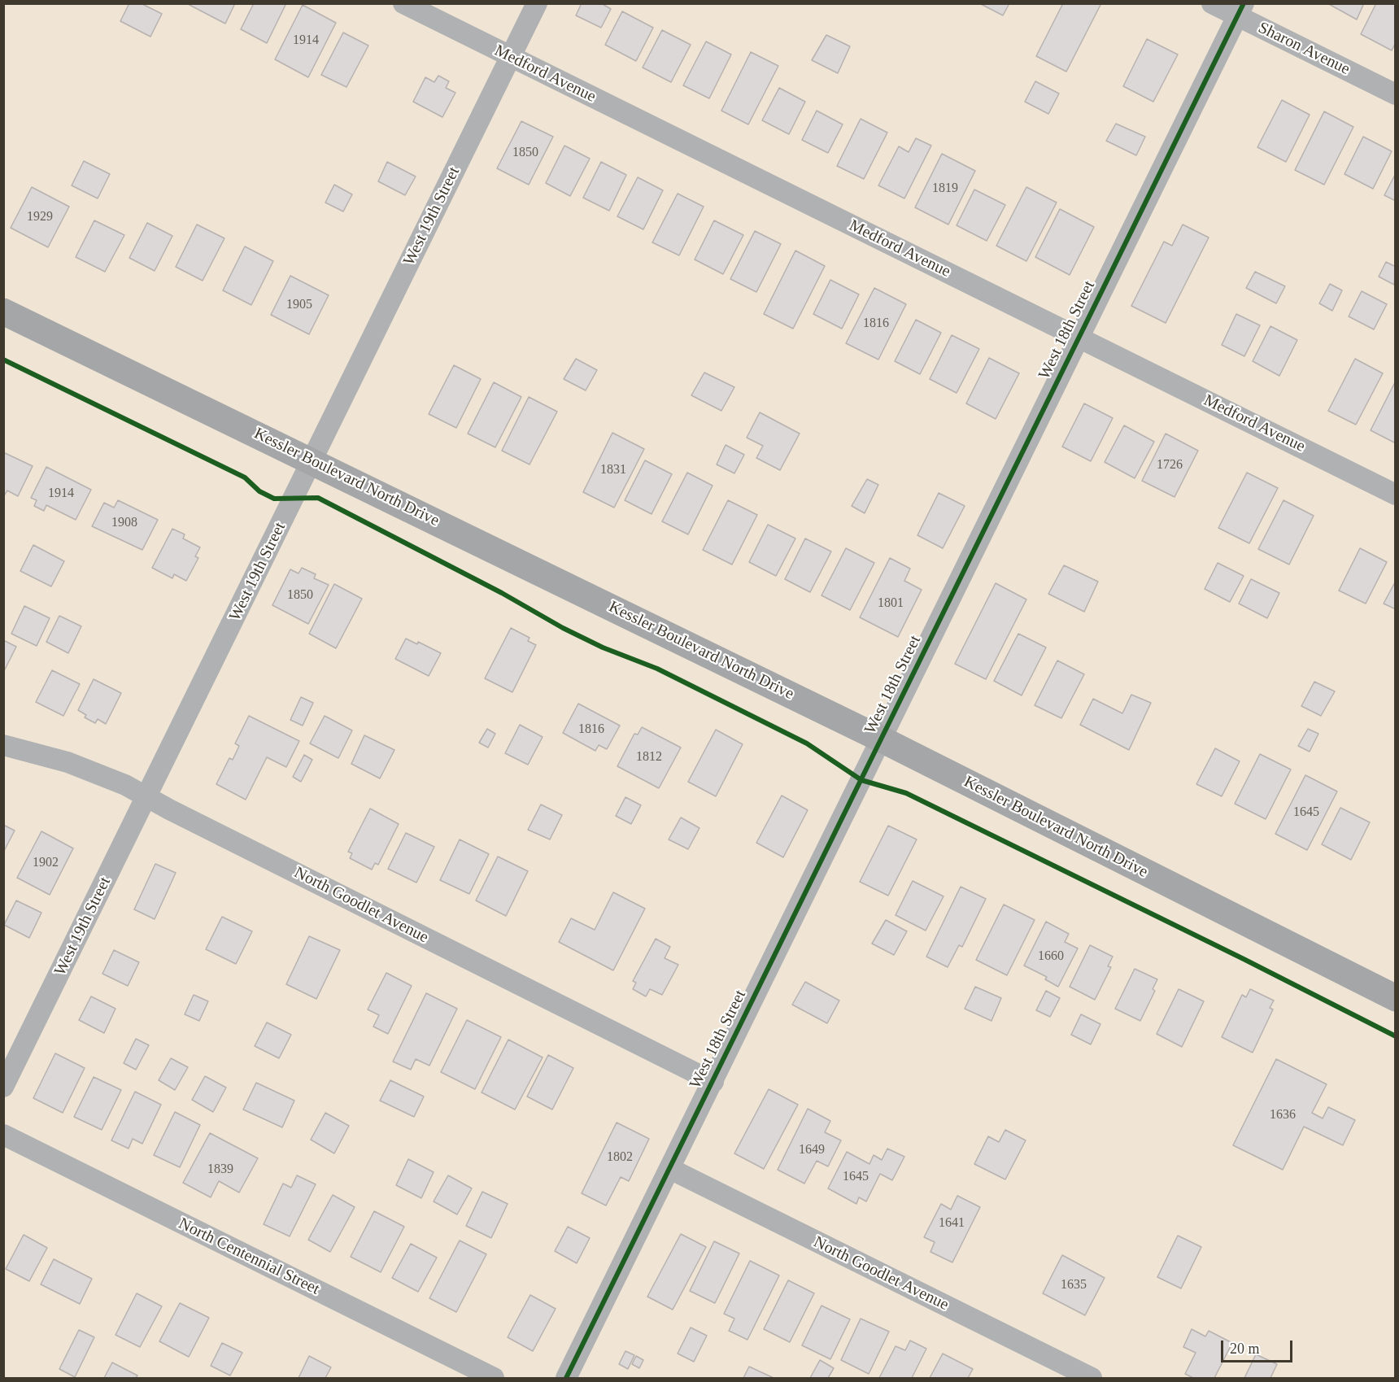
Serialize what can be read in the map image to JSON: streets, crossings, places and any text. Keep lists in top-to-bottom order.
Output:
{
  "streets": {
    "main road": ["Kessler Boulevard North Drive"],
    "street": [
      "Sharon Avenue",
      "Medford Avenue",
      "West 19th Street",
      "West 18th Street",
      "North Goodlet Avenue",
      "North Centennial Street"
    ]
  },
  "crossings": [
    ["Sharon Avenue", "West 18th Street"],
    ["Medford Avenue", "West 19th Street"],
    ["Medford Avenue", "West 18th Street"],
    ["West 19th Street", "Kessler Boulevard North Drive"],
    ["West 19th Street", "North Goodlet Avenue"],
    ["West 18th Street", "Kessler Boulevard North Drive"],
    ["West 18th Street", "North Goodlet Avenue"]
  ],
  "house_numbers": [
    "1914",
    "1850",
    "1819",
    "1929",
    "1905",
    "1816",
    "1726",
    "1831",
    "1914",
    "1908",
    "1850",
    "1801",
    "1816",
    "1812",
    "1645",
    "1902",
    "1660",
    "1636",
    "1649",
    "1802",
    "1839",
    "1645",
    "1641",
    "1635"
  ],
  "scale_bar": "20 m"
}
